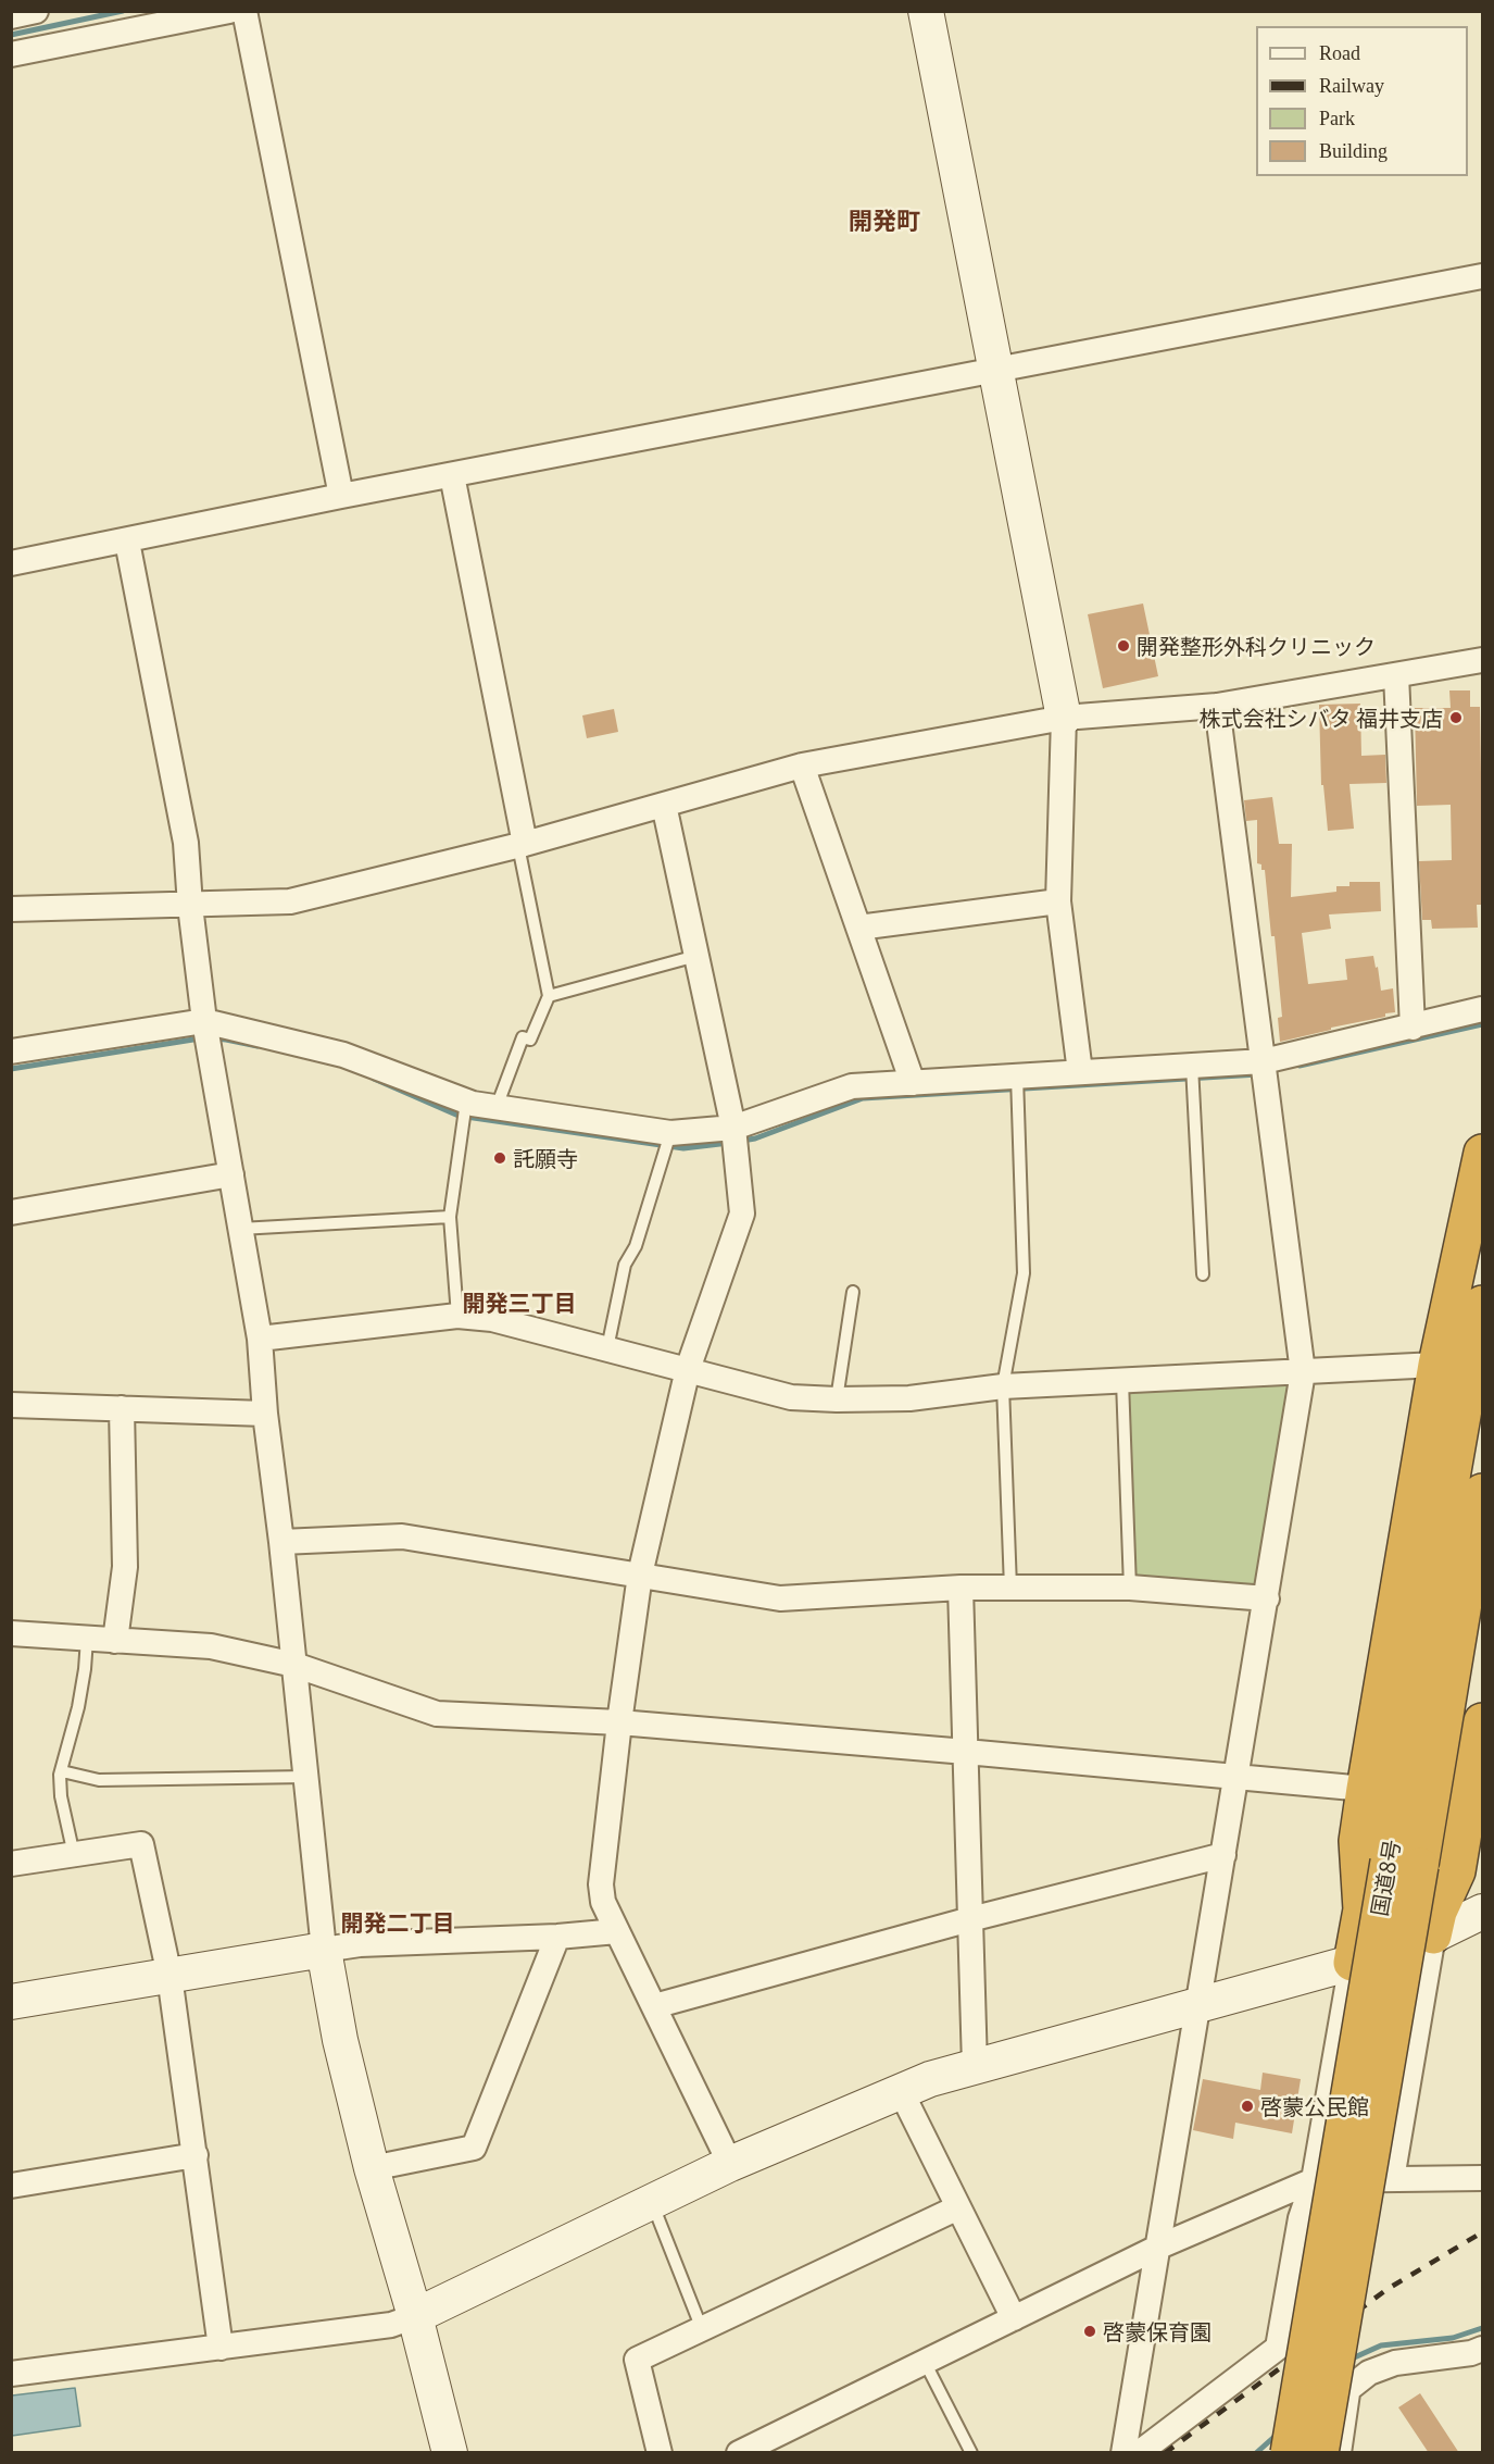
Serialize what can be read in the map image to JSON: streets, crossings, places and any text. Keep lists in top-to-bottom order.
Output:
{
  "streets": {
    "highway": ["国道8号"]
  },
  "districts": ["開発町", "開発三丁目", "開発二丁目"],
  "places": [
    "開発整形外科クリニック",
    "株式会社シバタ 福井支店",
    "託願寺",
    "啓蒙公民館",
    "啓蒙保育園"
  ],
  "legend": [
    "Road",
    "Railway",
    "Park",
    "Building"
  ]
}
